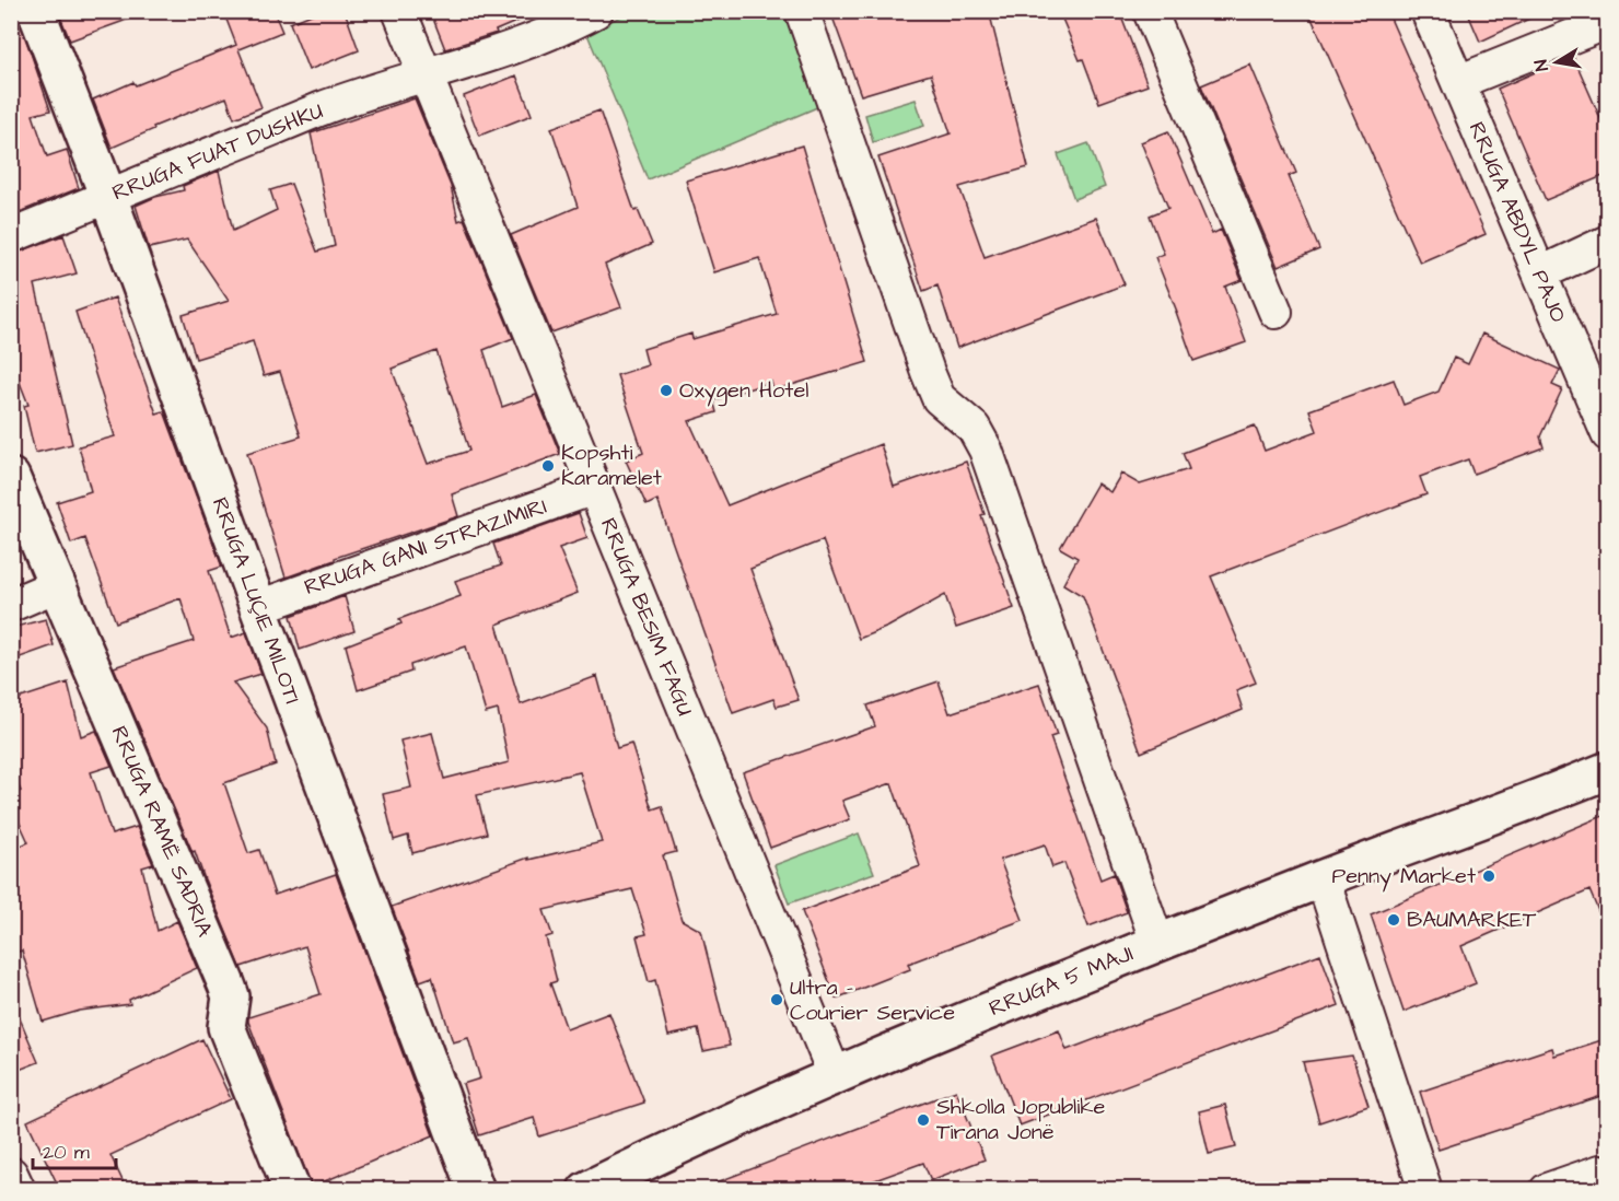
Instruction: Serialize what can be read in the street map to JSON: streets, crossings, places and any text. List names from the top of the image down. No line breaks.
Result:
{"streets":{"street":["RRUGA FUAT DUSHKU","RRUGA ABDYL PAJO","RRUGA GANI STRAZIMIRI","RRUGA LUÇIE MILOTI","RRUGA BESIM FAGU","RRUGA RAMË SADRIA","RRUGA 5 MAJI"]},"crossings":[["RRUGA FUAT DUSHKU","RRUGA LUÇIE MILOTI"],["RRUGA FUAT DUSHKU","RRUGA BESIM FAGU"],["RRUGA GANI STRAZIMIRI","RRUGA LUÇIE MILOTI"],["RRUGA GANI STRAZIMIRI","RRUGA BESIM FAGU"],["RRUGA BESIM FAGU","RRUGA 5 MAJI"]],"places":["Oxygen Hotel","Kopshti Karamelet","Penny Market","BAUMARKET","Ultra - Courier Service","Shkolla Jopublike Tirana Jonë"],"scale_bar":"20 m","north":"left"}
